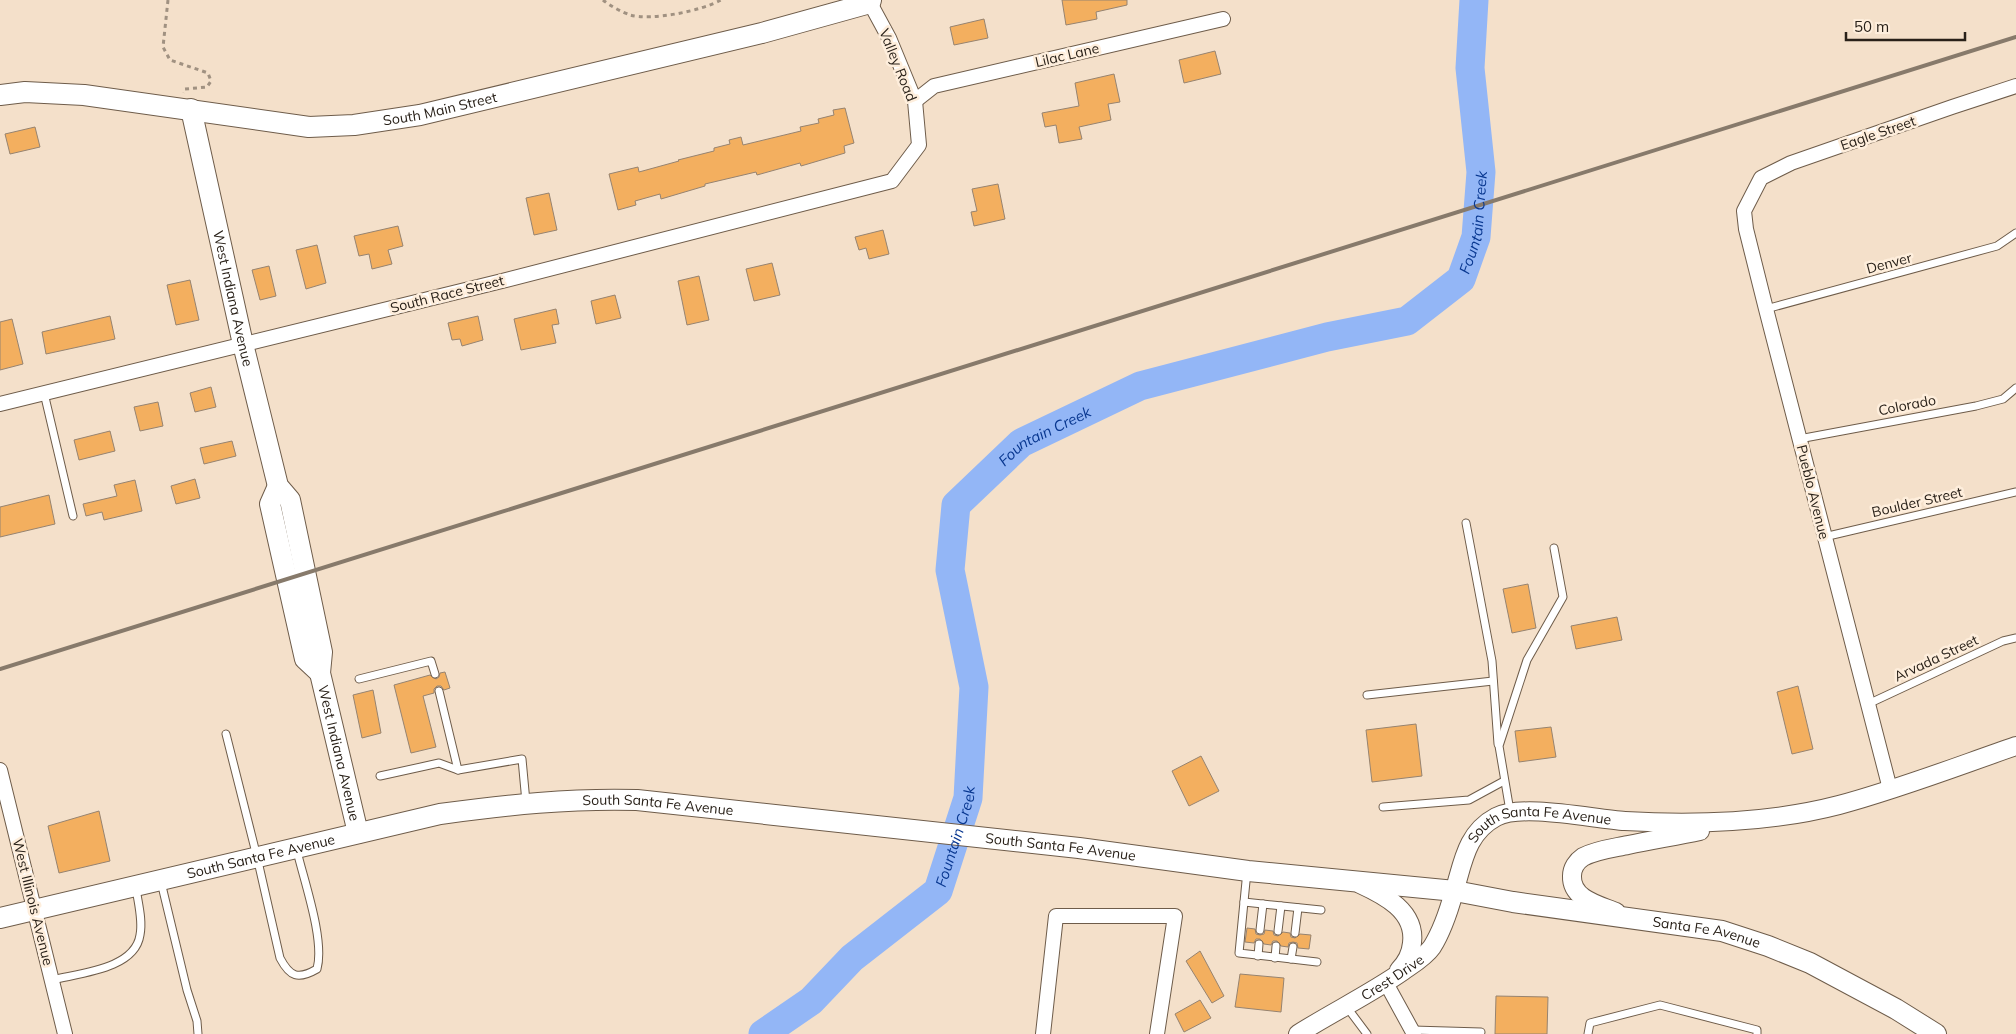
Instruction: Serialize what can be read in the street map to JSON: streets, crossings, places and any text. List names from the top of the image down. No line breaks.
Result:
{"streets":{"main road":["South Main Street","West Indiana Avenue","South Santa Fe Avenue","Santa Fe Avenue"],"street":["Lilac Lane","Valley Road","Eagle Street","South Race Street","Pueblo Avenue","West Illinois Avenue","Crest Drive"],"lane":["Denver","Colorado","Boulder Street","Arvada Street"]},"crossings":[["Lilac Lane","Valley Road"],["Valley Road","South Main Street"],["Valley Road","South Race Street"],["South Main Street","West Indiana Avenue"],["Eagle Street","Pueblo Avenue"],["Denver","Pueblo Avenue"],["South Race Street","West Indiana Avenue"],["West Indiana Avenue","South Santa Fe Avenue"],["Colorado","Pueblo Avenue"],["Pueblo Avenue","Boulder Street"],["Pueblo Avenue","Arvada Street"],["Pueblo Avenue","South Santa Fe Avenue"],["South Santa Fe Avenue","West Illinois Avenue"],["South Santa Fe Avenue","Santa Fe Avenue"],["South Santa Fe Avenue","Crest Drive"],["Santa Fe Avenue","Crest Drive"]],"water":["Fountain Creek"],"scale_bar":"50 m"}
